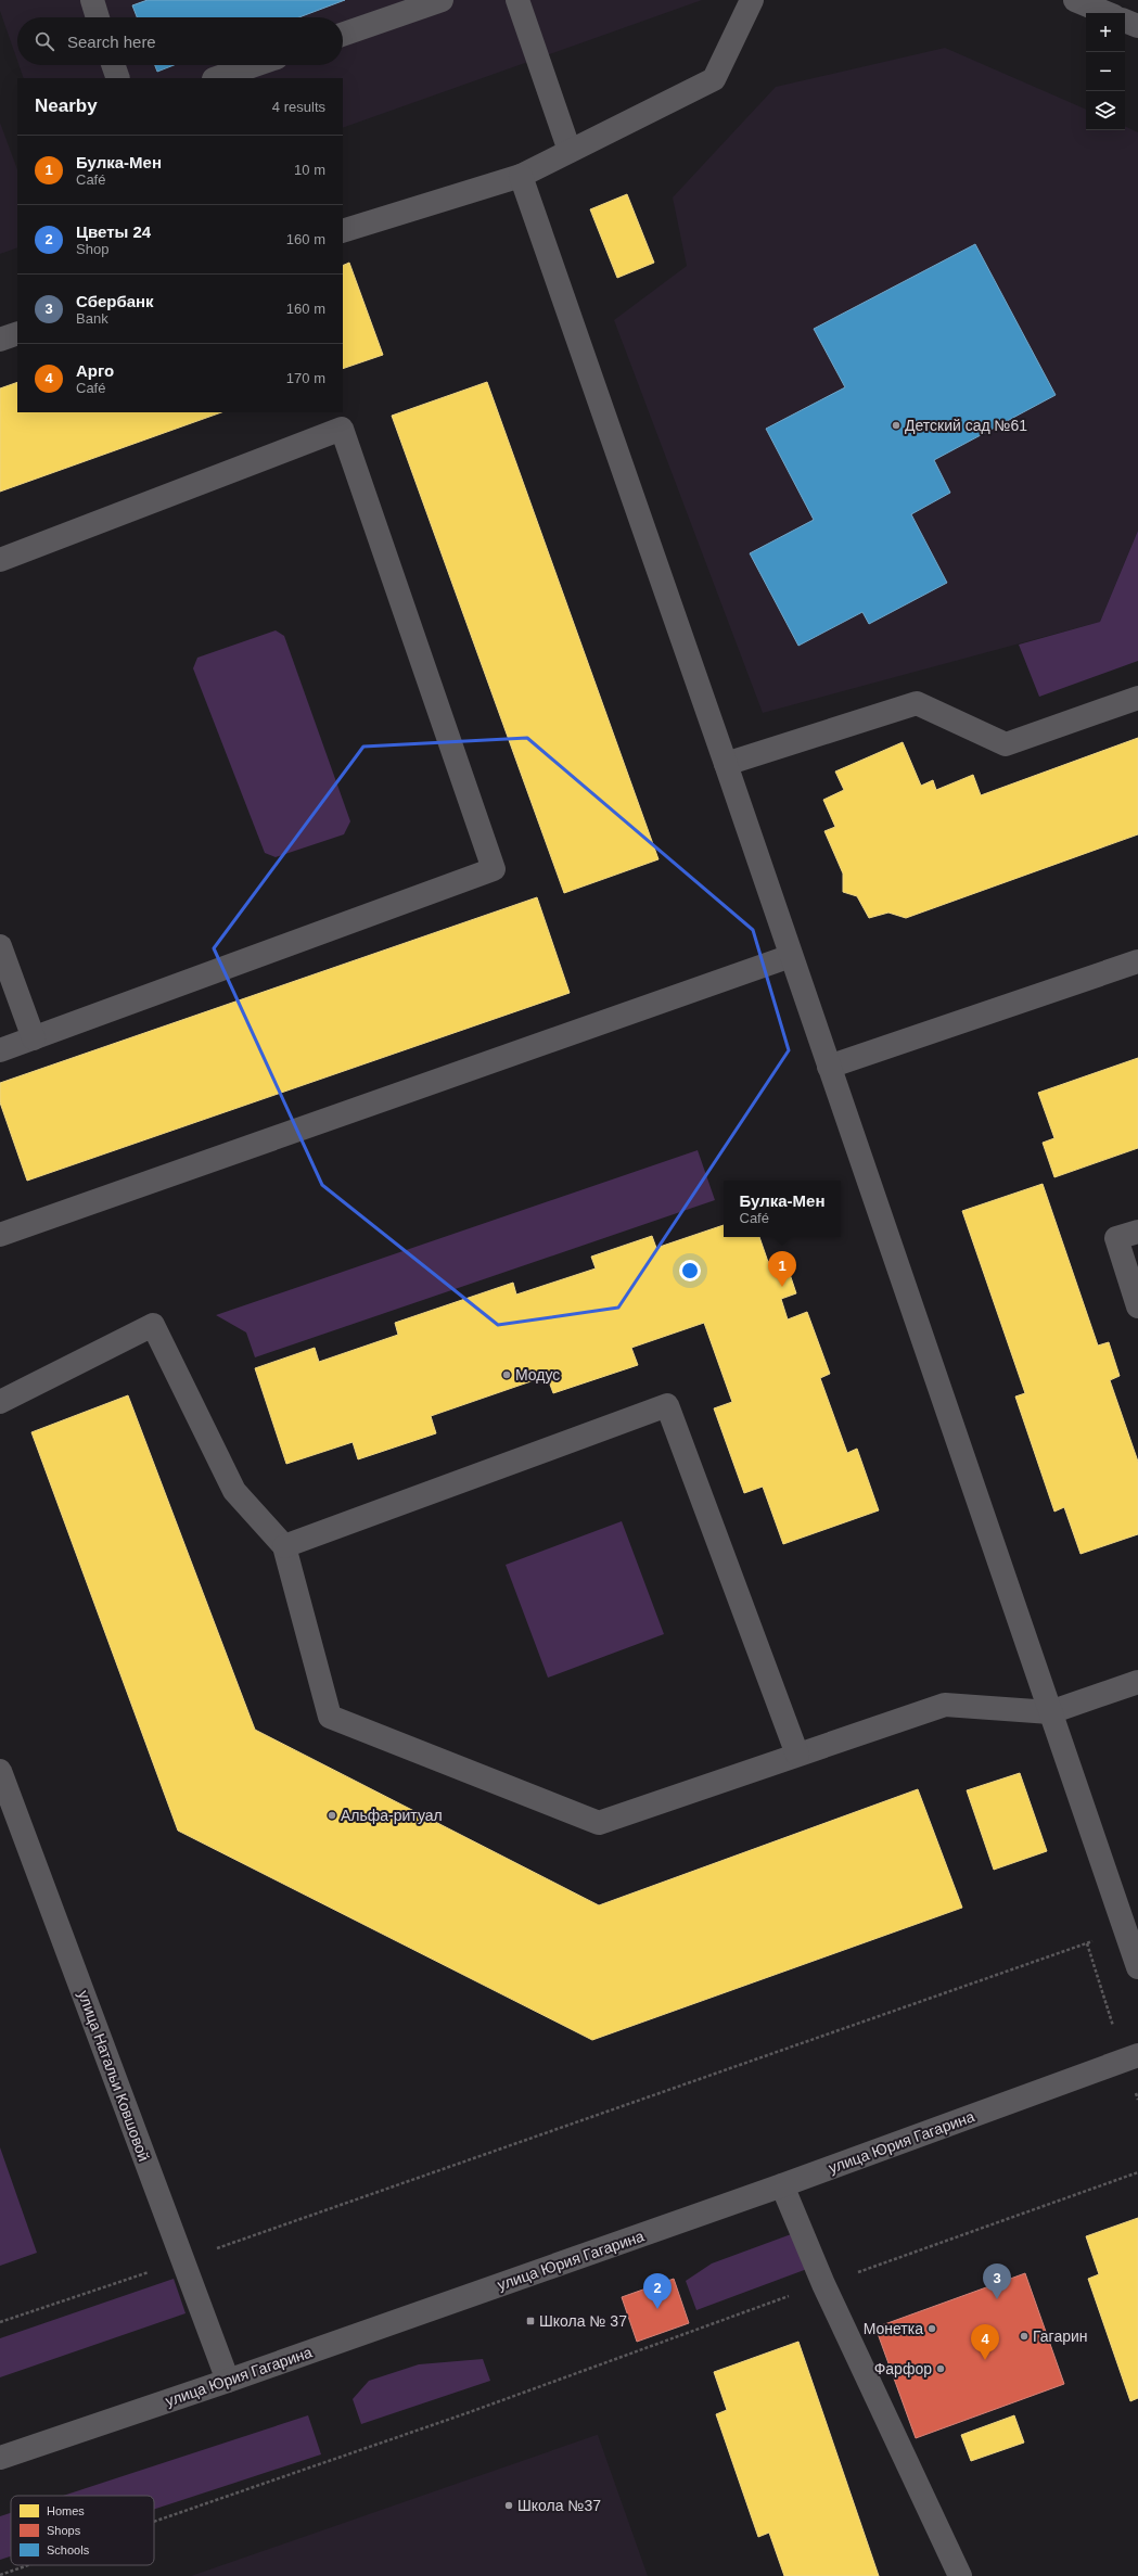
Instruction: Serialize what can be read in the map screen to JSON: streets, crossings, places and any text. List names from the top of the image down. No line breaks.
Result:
{"streets":{"street":["улица Натальи Ковшовой","улица Юрия Гагарина"]},"crossings":[["улица Натальи Ковшовой","улица Юрия Гагарина"]],"places":{"other":["Детский сад №61","Модус","Альфа-ритуал","Монетка","Гагарин","Фарфор","Школа №37"],"transit":["Школа № 37"]},"legend":["Homes","Shops","Schools"],"page":{"map_buttons":["+","−"],"search":"Search here","heading":["Nearby","4 results"],"list":[{"mark":"1","name":"Булка-Мен","note":"Café","value":"10 m"},{"mark":"2","name":"Цветы 24","note":"Shop","value":"160 m"},{"mark":"3","name":"Сбербанк","note":"Bank","value":"160 m"},{"mark":"4","name":"Арго","note":"Café","value":"170 m"}],"popup":["Булка-Мен","Café"],"pins":["1","3","2","4"]}}
